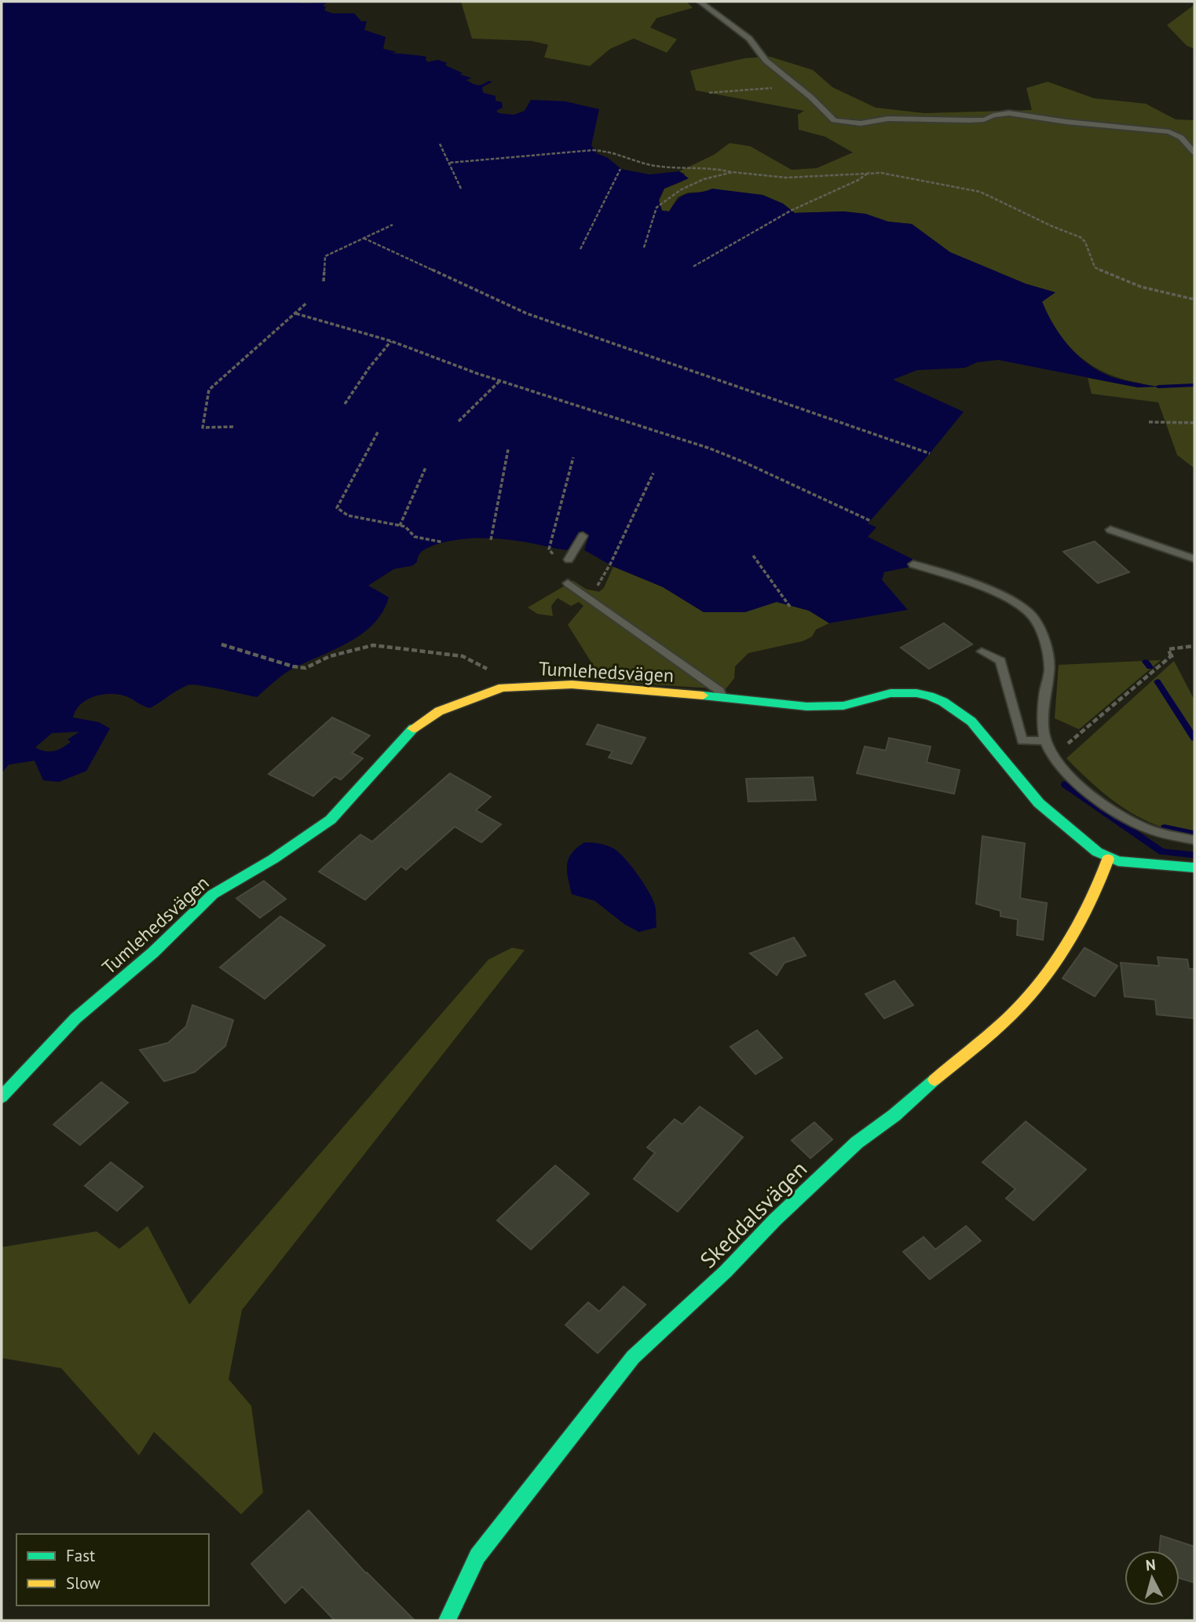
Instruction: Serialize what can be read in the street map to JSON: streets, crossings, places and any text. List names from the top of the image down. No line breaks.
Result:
{"streets":{"street":["Tumlehedsvägen","Skeddalsvägen"]},"crossings":[["Tumlehedsvägen","Skeddalsvägen"]],"legend":["Fast","Slow"],"north":"top"}
